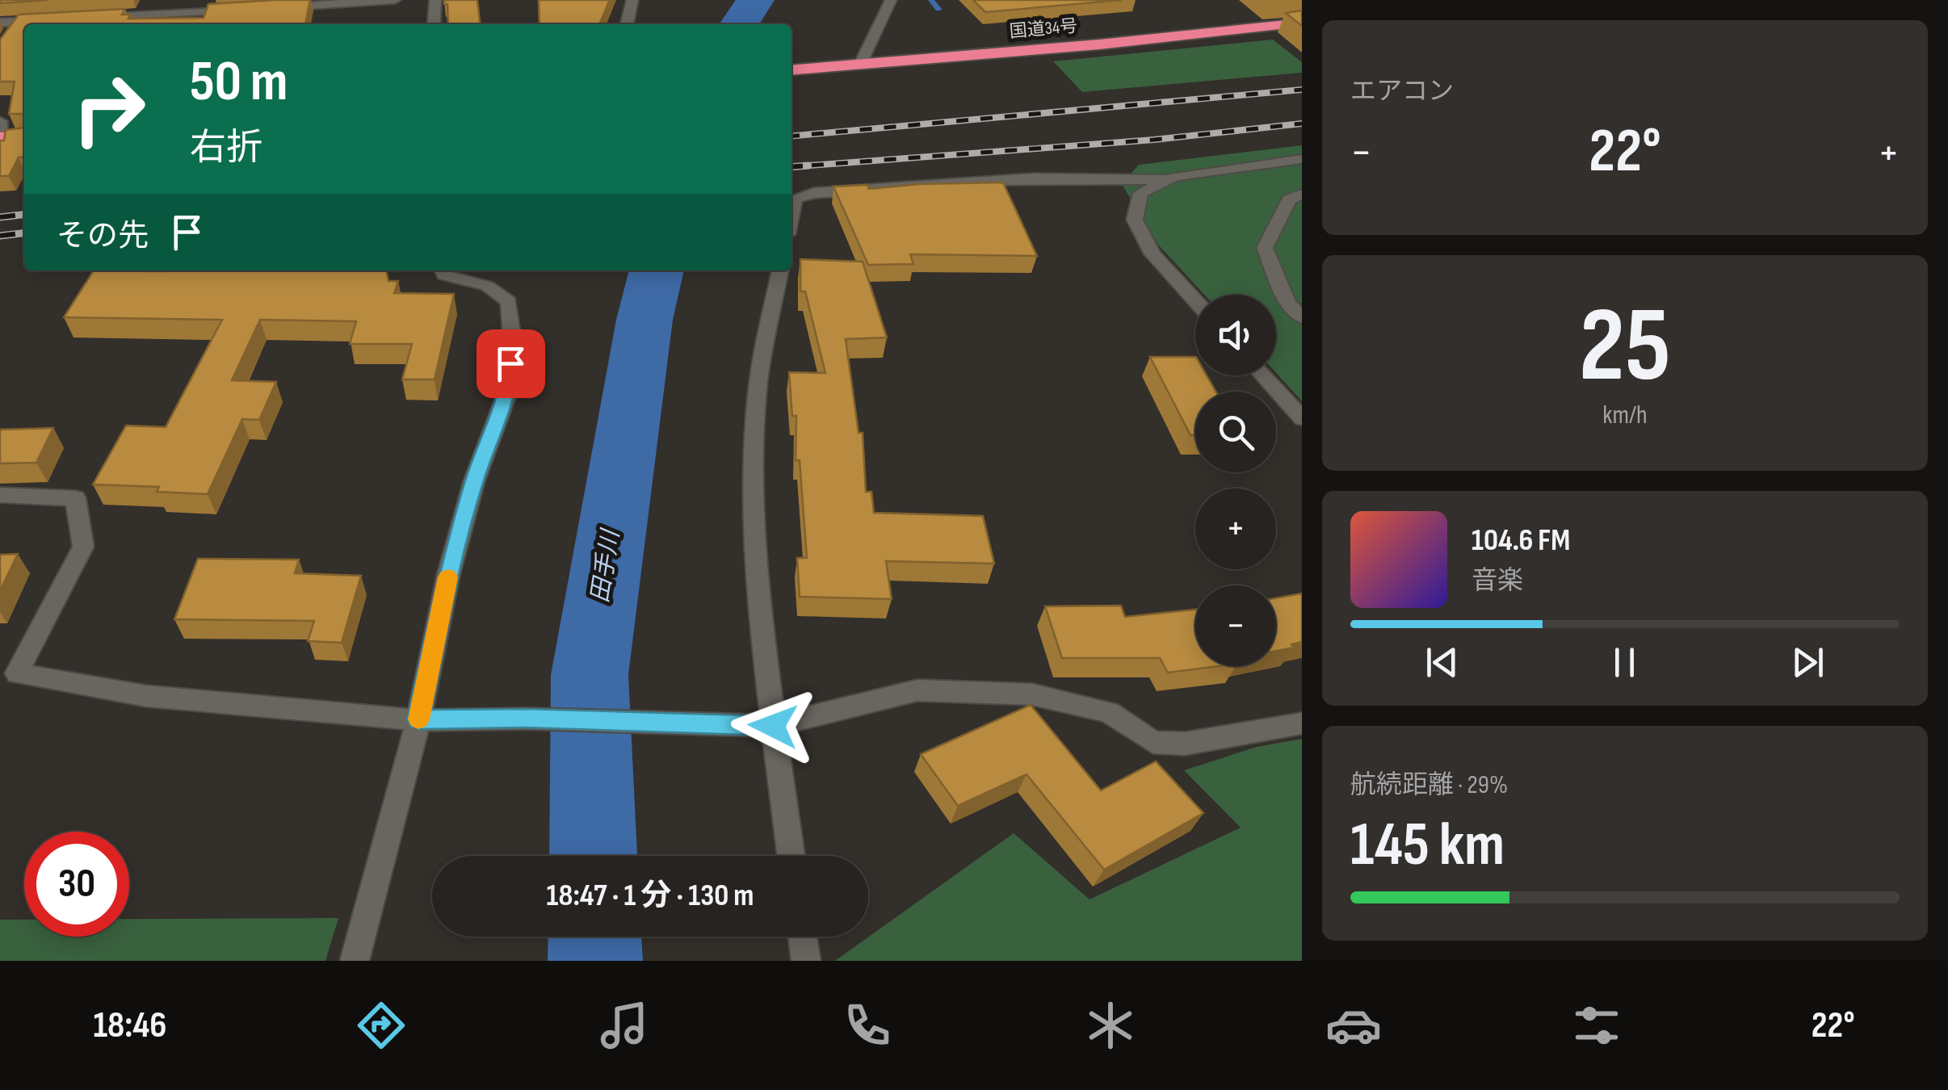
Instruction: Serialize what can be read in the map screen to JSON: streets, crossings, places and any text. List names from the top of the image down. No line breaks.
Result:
{"streets":{"highway":["国道34号"]},"water":["田手川"],"page":{"tile":["エアコン",["25","km/h"],["航続距離 · 29%","145 km"]],"turn":["50 m","右折"],"heat":["−","22°","+"],"then":"その先","map_buttons":["+","−"],"song":["104.6 FM","音楽"],"limit":"30","trip":"18:47 · 1 分 · 130 m","tabs":["18:46","22°"]}}
